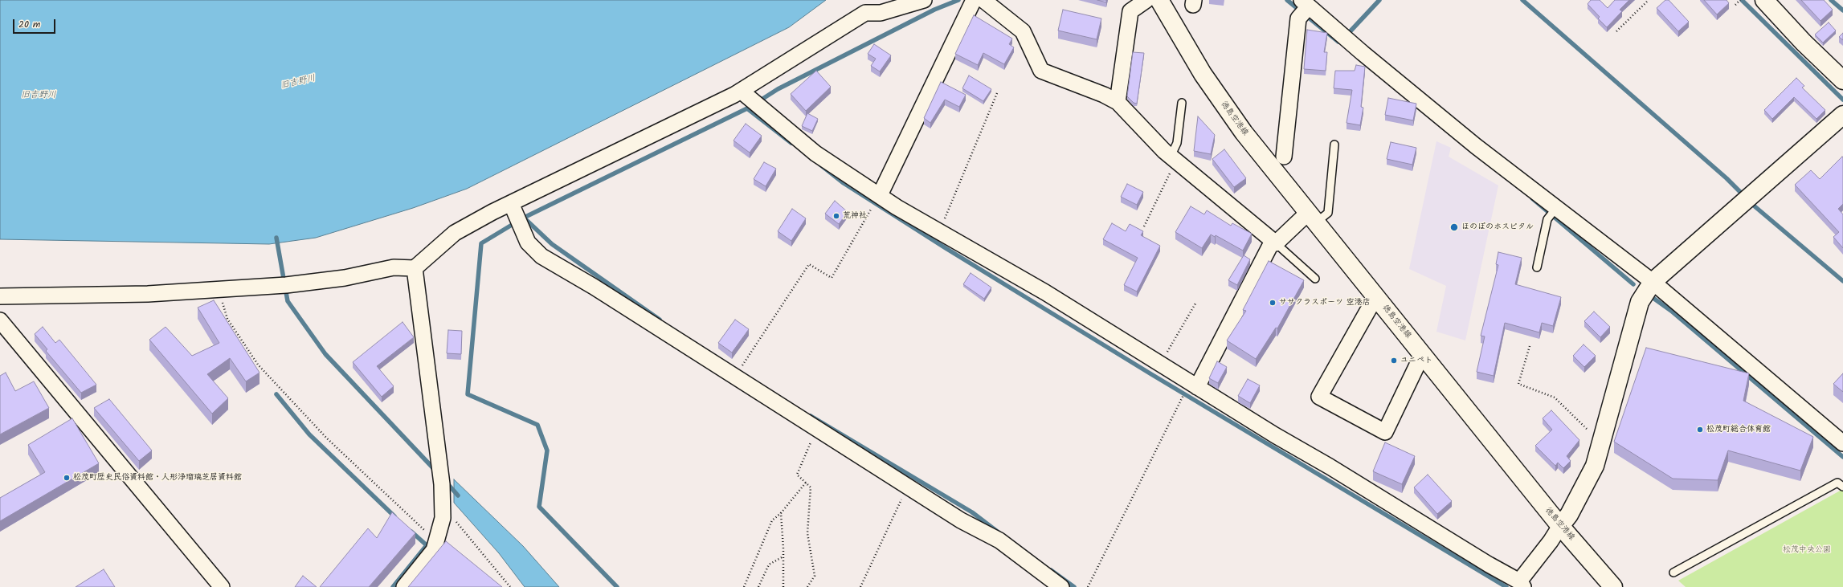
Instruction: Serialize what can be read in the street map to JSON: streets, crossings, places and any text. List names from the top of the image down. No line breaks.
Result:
{"streets":{"main road":["徳島空港線"]},"water":["旧吉野川"],"parks":["松茂中央公園"],"places":["荒神社","ほのぼのホスピタル","ササクラスポーツ 空港店","ユニペト","松茂町総合体育館","松茂町歴史民俗資料館・人形浄瑠璃芝居資料館"],"scale_bar":"20 m"}
